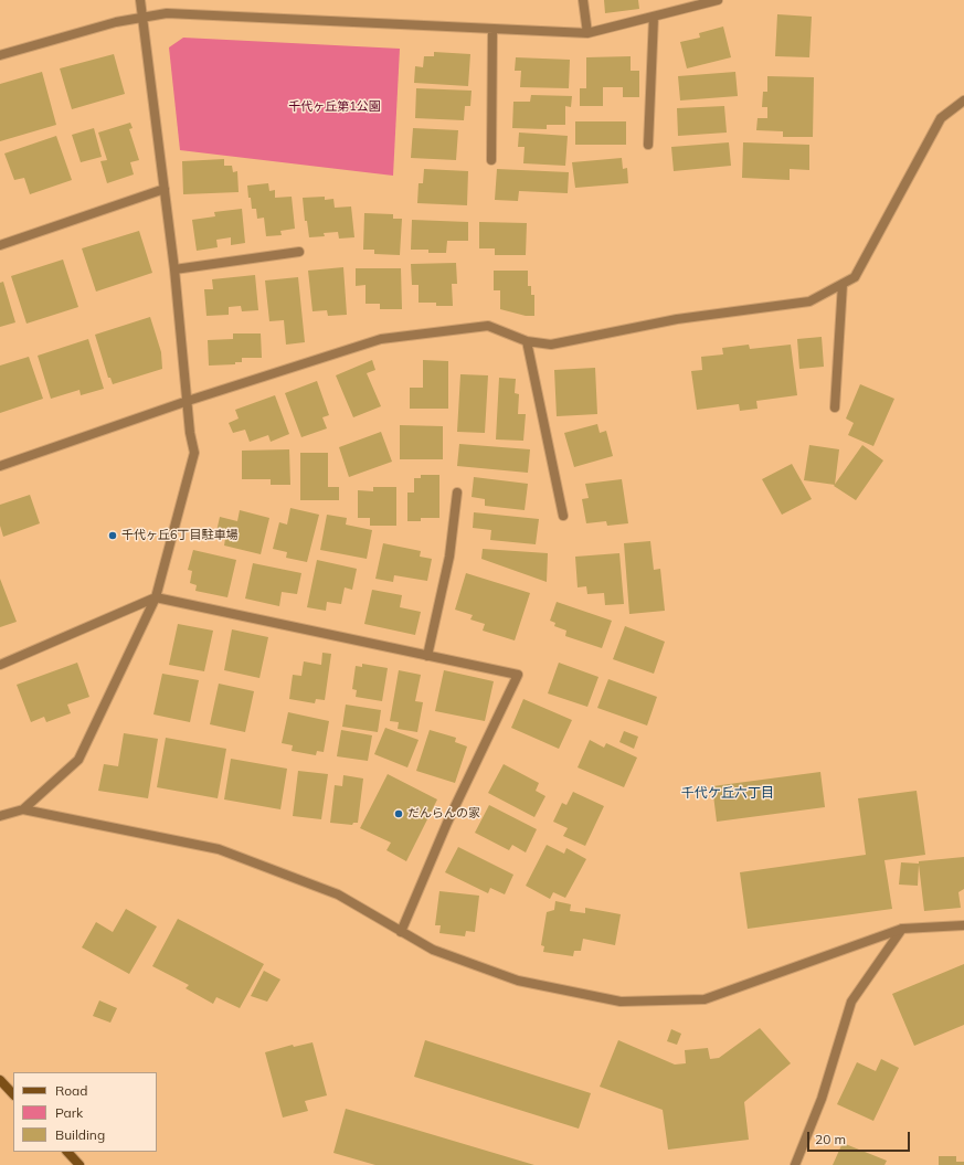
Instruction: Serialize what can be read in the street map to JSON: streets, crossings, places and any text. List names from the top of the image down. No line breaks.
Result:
{"districts":["千代ケ丘六丁目"],"parks":["千代ヶ丘第1公園"],"places":["千代ヶ丘6丁目駐車場","だんらんの家"],"legend":["Road","Park","Building"],"scale_bar":"20 m"}
